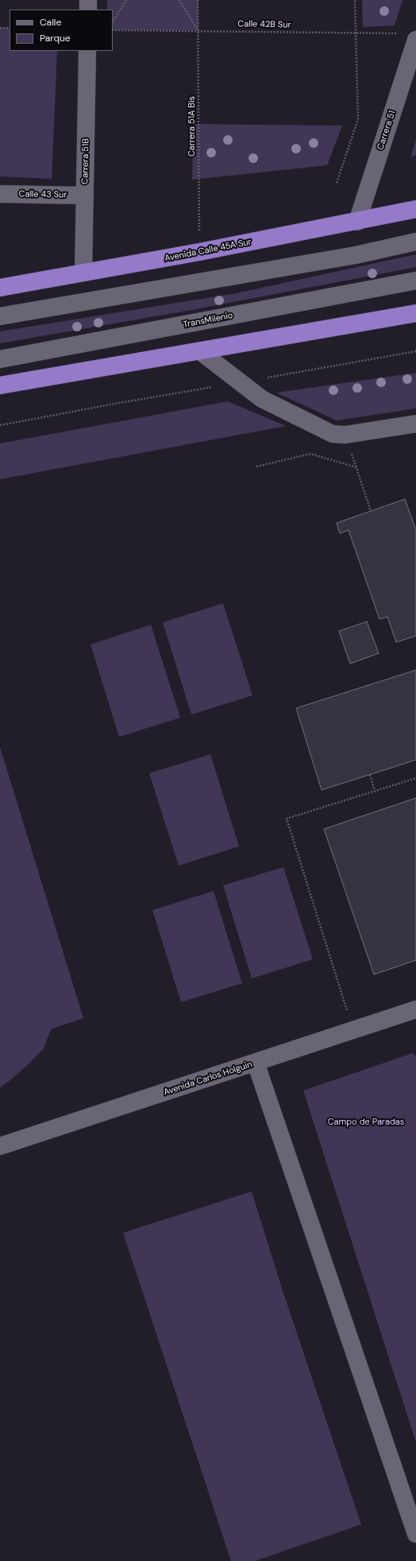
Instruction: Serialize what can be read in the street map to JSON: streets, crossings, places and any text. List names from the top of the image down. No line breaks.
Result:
{"streets":{"highway":["Avenida Calle 45A Sur"],"street":["Carrera 51","Carrera 51B","Calle 43 Sur","TransMilenio","Avenida Carlos Holguin"],"path":["Calle 42B Sur","Carrera 51A Bis"]},"crossings":[["Calle 42B Sur","Carrera 51A Bis"],["Carrera 51A Bis","Avenida Calle 45A Sur"],["Carrera 51","Avenida Calle 45A Sur"],["Carrera 51B","Calle 43 Sur"],["Carrera 51B","Avenida Calle 45A Sur"]],"parks":["Campo de Paradas"],"legend":["Calle","Parque"]}
